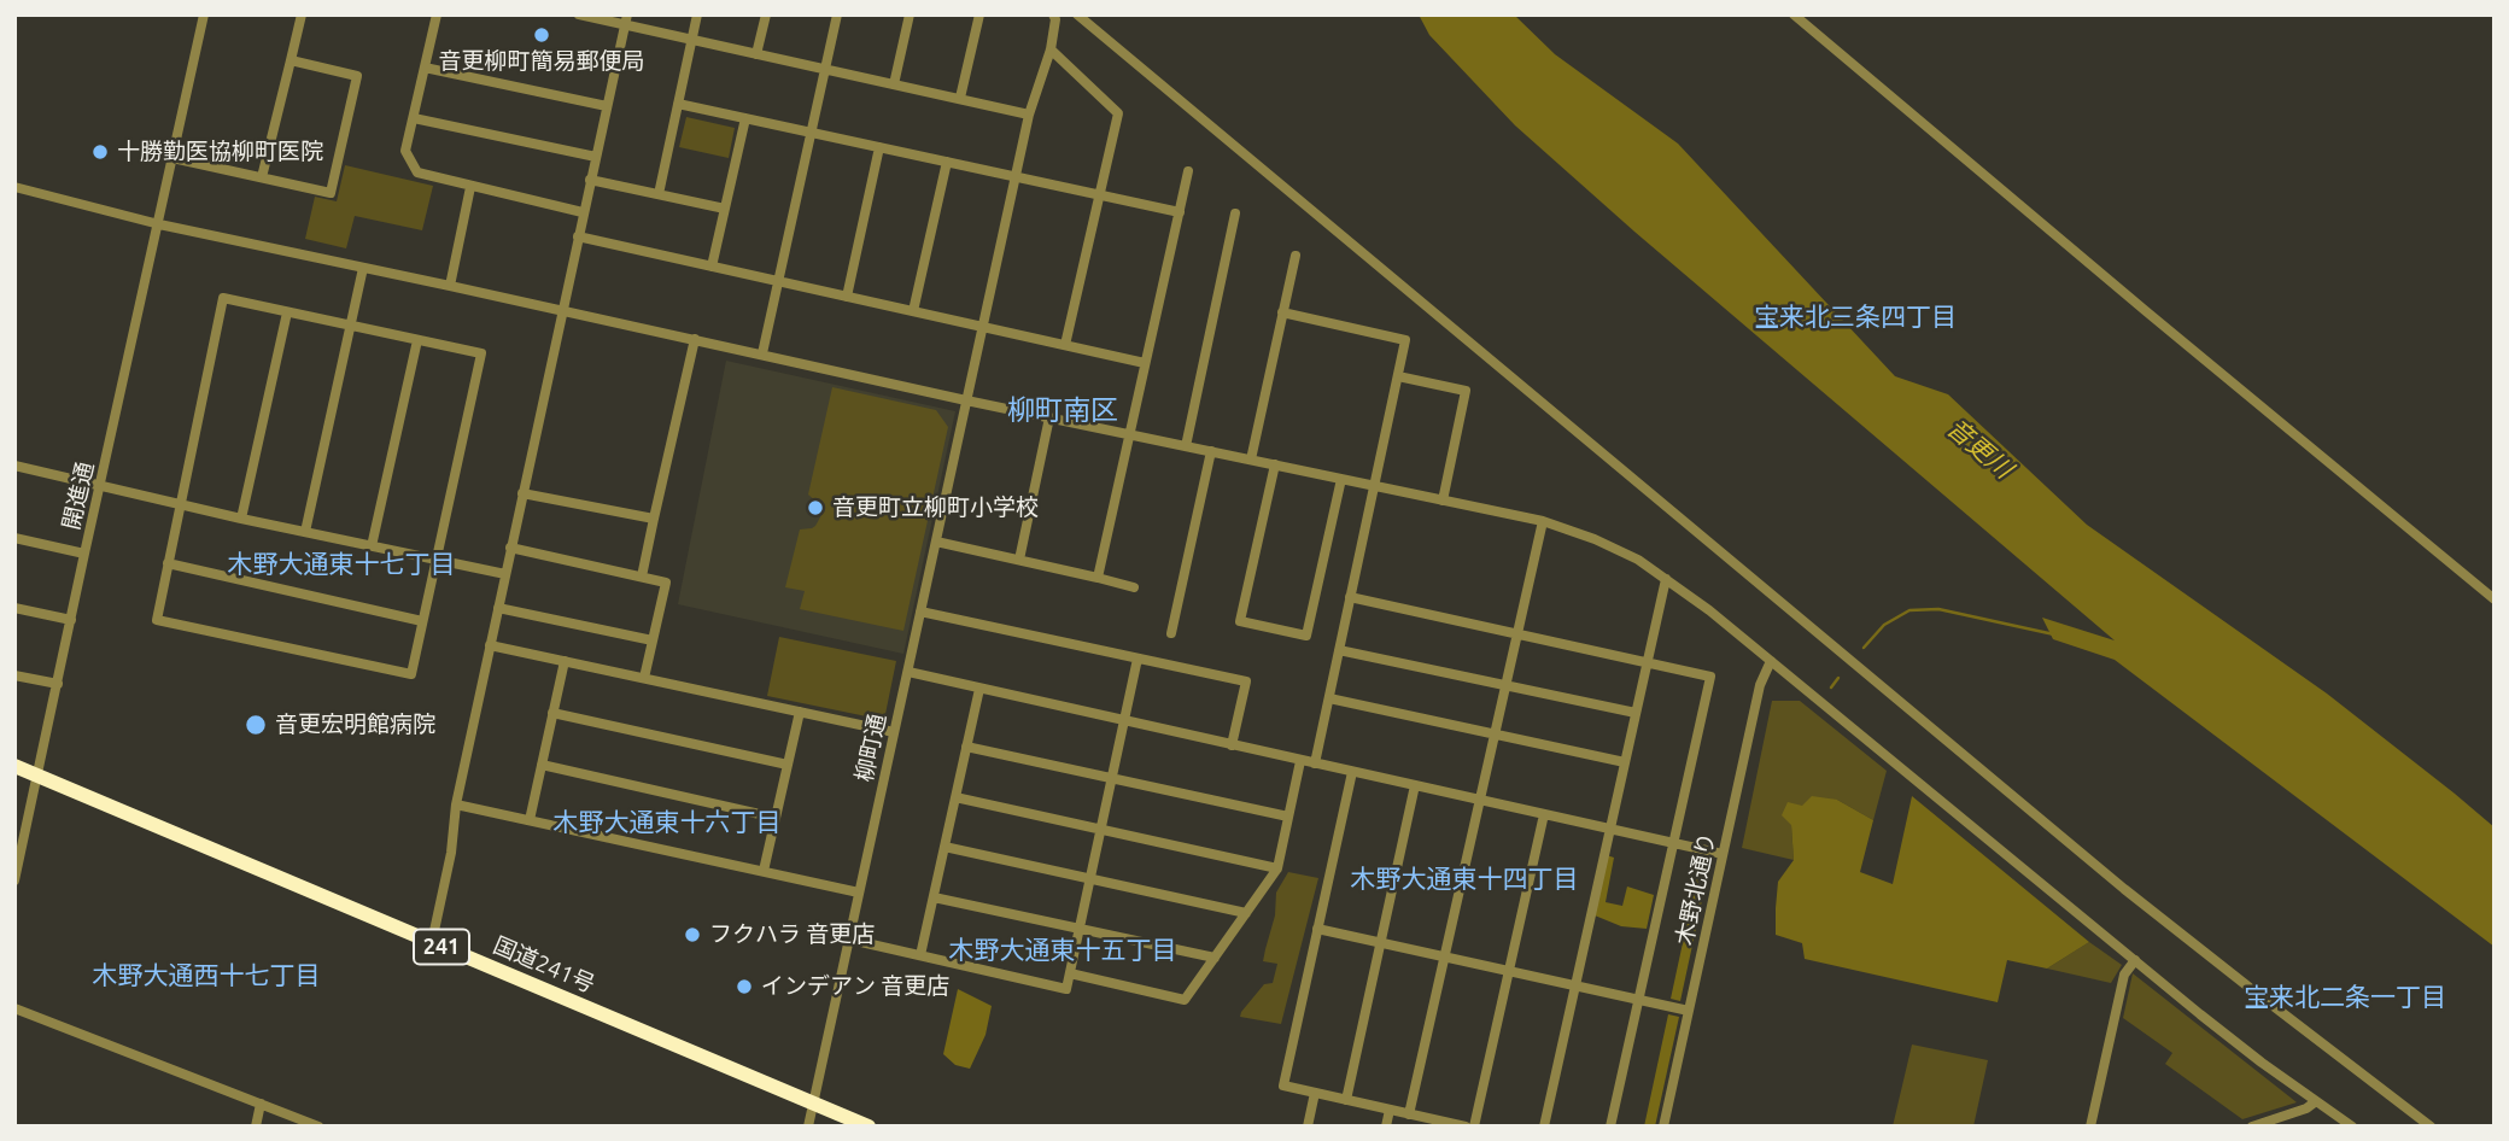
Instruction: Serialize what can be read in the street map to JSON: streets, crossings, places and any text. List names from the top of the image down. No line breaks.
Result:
{"streets":{"highway":["241","国道241号"],"street":["開進通","柳町通","木野北通り"]},"crossings":[["開進通","国道241号"],["柳町通","国道241号"]],"districts":["宝来北三条四丁目","柳町南区","木野大通東十七丁目","木野大通東十六丁目","木野大通東十四丁目","木野大通東十五丁目","木野大通西十七丁目","宝来北二条一丁目"],"water":["音更川"],"places":["音更柳町簡易郵便局","十勝勤医協柳町医院","音更町立柳町小学校","音更宏明館病院","フクハラ 音更店","インデアン 音更店"]}
